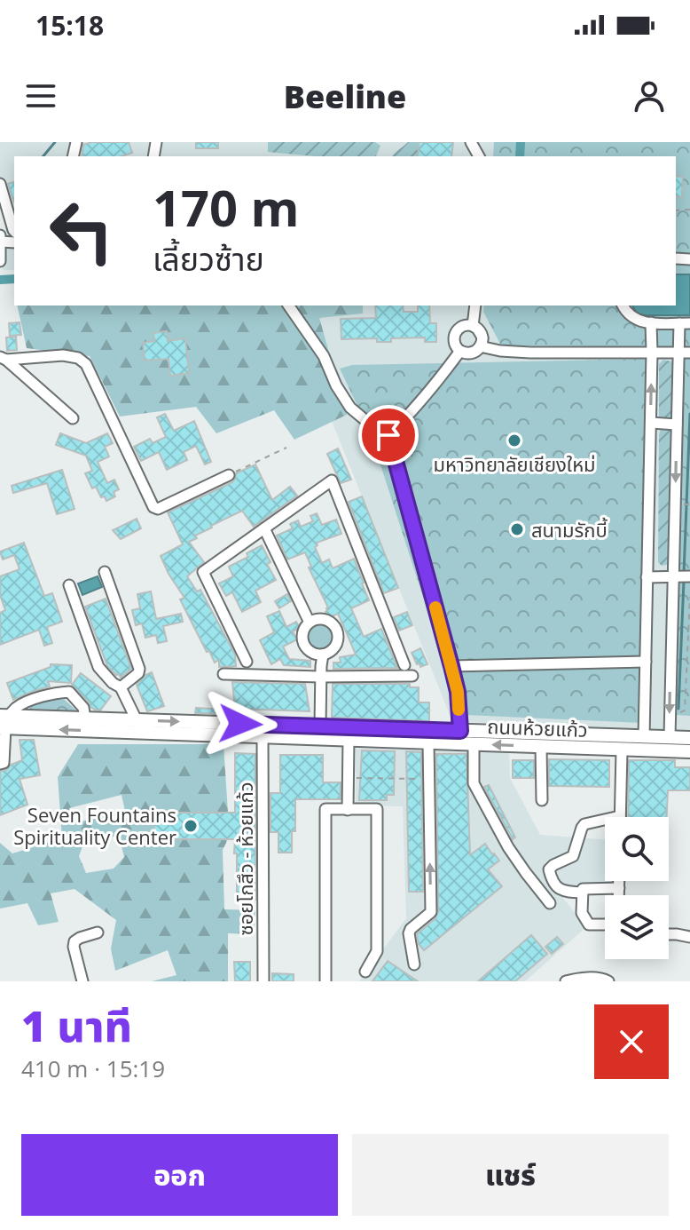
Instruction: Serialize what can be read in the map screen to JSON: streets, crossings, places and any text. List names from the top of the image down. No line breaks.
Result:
{"streets":{"main road":["ถนนห้วยแก้ว"],"street":["ซอยโกสึว - ห้วยแก้ว"]},"crossings":[["ถนนห้วยแก้ว","ซอยโกสึว - ห้วยแก้ว"]],"places":["มหาวิทยาลัยเชียงใหม่","สนามรักบี้","Seven Fountains Spirituality Center"],"page":{"status":"15:18","header":"Beeline","turn":["170 m","เลี้ยวซ้าย"],"heading":["1 นาที","410 m · 15:19"],"buttons":["ออก","แชร์"]}}
